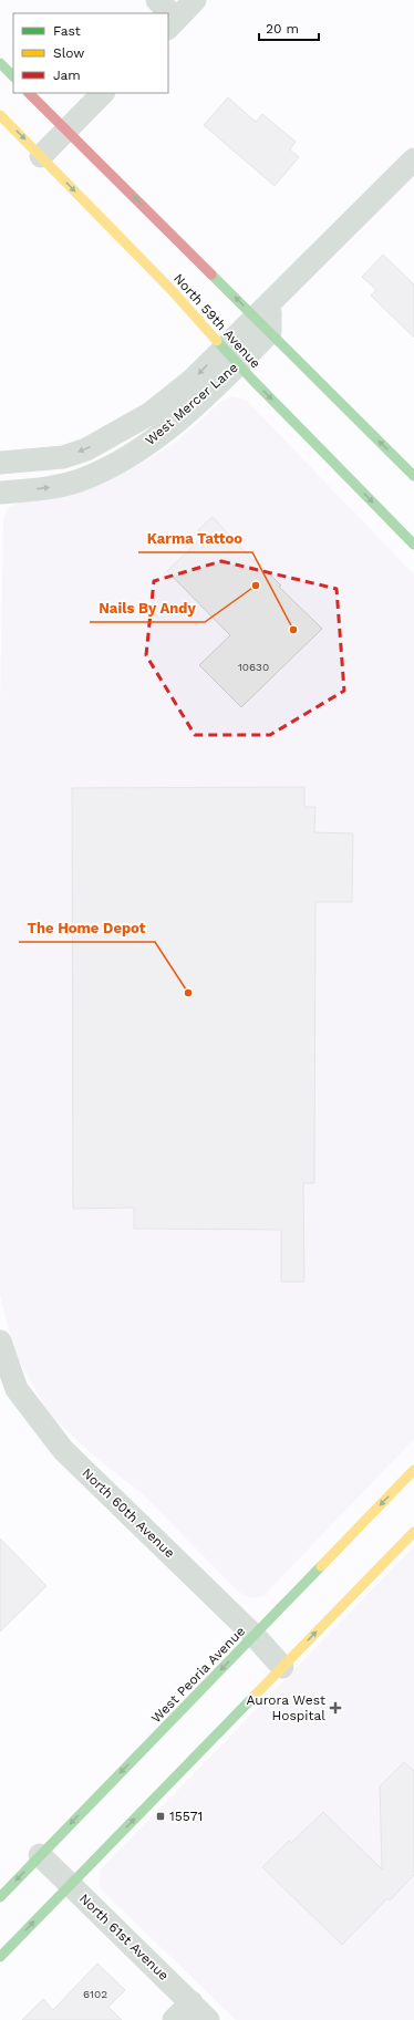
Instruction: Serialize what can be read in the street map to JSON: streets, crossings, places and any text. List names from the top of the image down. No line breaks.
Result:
{"streets":{"main road":["North 59th Avenue","West Peoria Avenue"],"street":["West Mercer Lane","North 60th Avenue","North 61st Avenue"]},"crossings":[["North 59th Avenue","West Mercer Lane"],["North 60th Avenue","West Peoria Avenue"],["West Peoria Avenue","North 61st Avenue"]],"places":{"other":["Nails By Andy","Karma Tattoo","The Home Depot"],"health":["Aurora West Hospital"],"transit":["15571"]},"house_numbers":["10630","6102"],"legend":["Fast","Slow","Jam"],"scale_bar":"20 m"}
